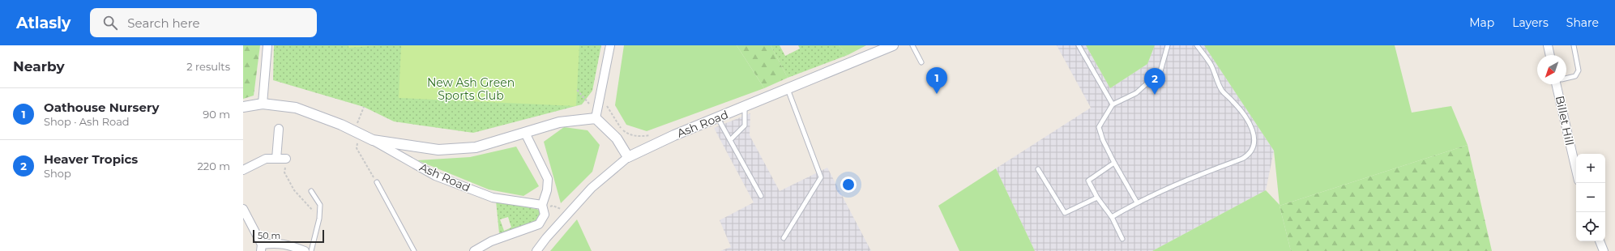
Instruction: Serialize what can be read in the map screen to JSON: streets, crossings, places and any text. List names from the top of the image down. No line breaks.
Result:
{"streets":{"street":["Billet Hill","Ash Road"]},"parks":["New Ash Green Sports Club"],"scale_bar":"50 m","north":"bottom left","page":{"header":"Atlasly","search":"Search here","nav":["Map","Layers","Share"],"heading":["Nearby","2 results"],"pins":["1","2"],"list":[{"mark":"1","name":"Oathouse Nursery","note":"Shop · Ash Road","value":"90 m"},{"mark":"2","name":"Heaver Tropics","note":"Shop","value":"220 m"}],"map_buttons":["+","−"],"scale":"50 m"}}
